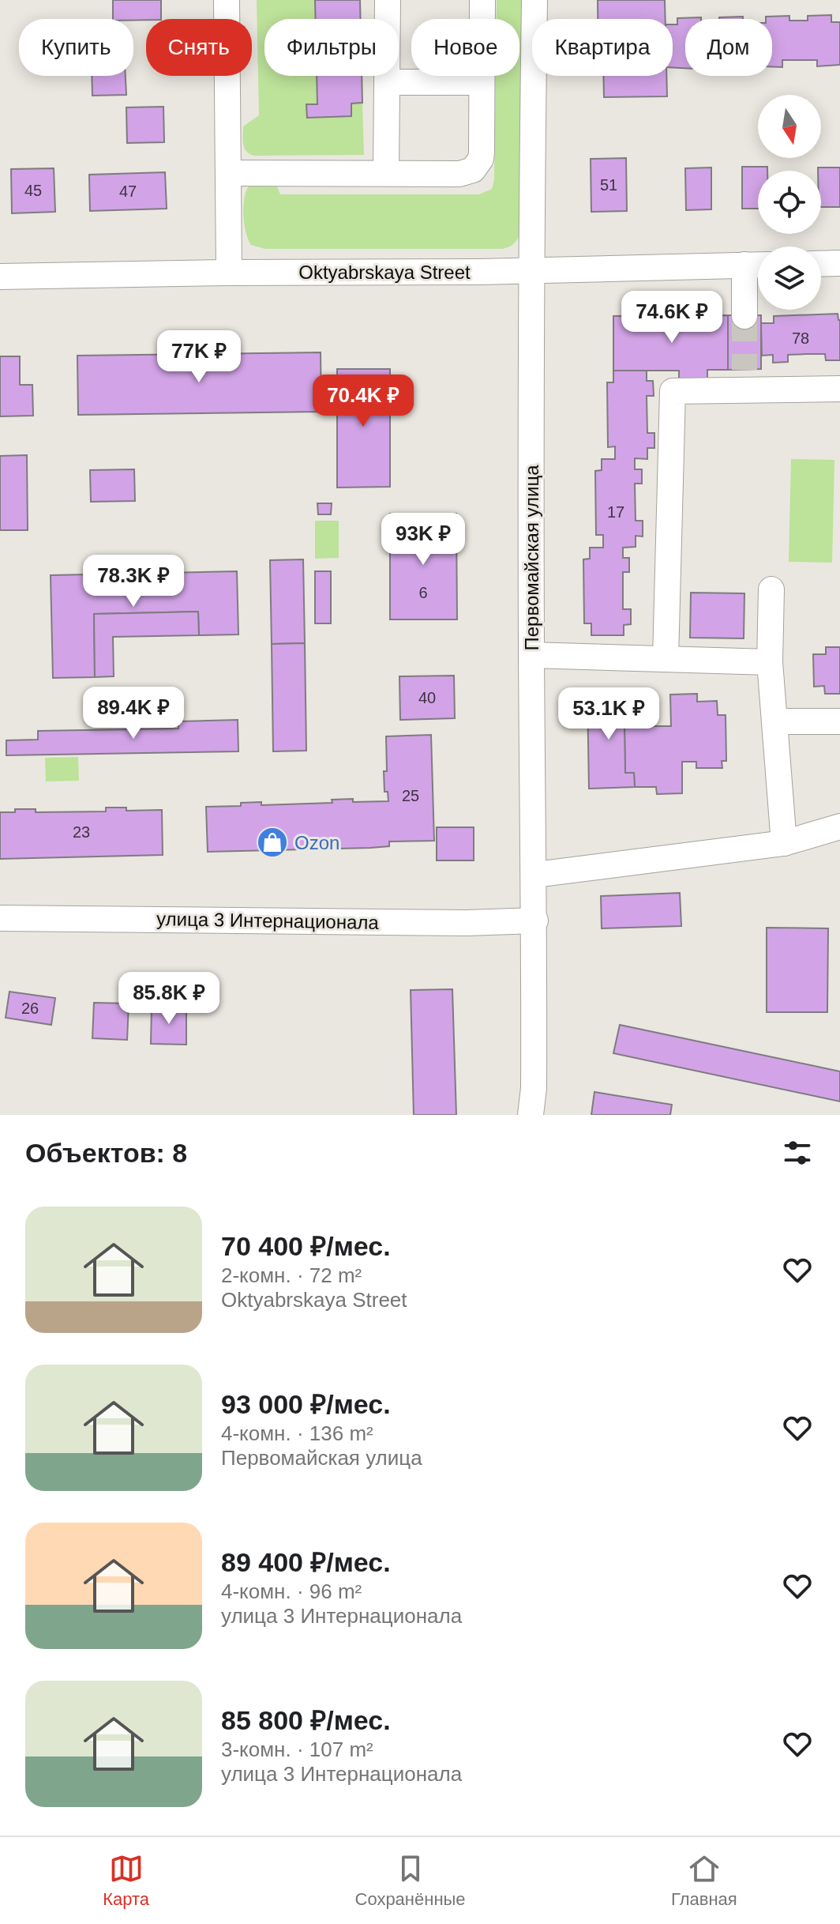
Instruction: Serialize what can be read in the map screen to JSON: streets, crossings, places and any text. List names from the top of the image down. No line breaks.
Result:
{"streets":{"street":["Oktyabrskaya Street","Первомайская улица","улица 3 Интернационала"]},"crossings":[["Oktyabrskaya Street","Первомайская улица"],["Первомайская улица","улица 3 Интернационала"]],"places":{"shop":["Ozon"]},"house_numbers":["51","45","47","78","17","6","40","25","23","26"],"north":"bottom","page":{"chip":["Купить","Снять","Фильтры","Новое","Квартира","Дом"],"price":["74.6K ₽","77K ₽","70.4K ₽","93K ₽","78.3K ₽","89.4K ₽","53.1K ₽","85.8K ₽"],"heading":"Объектов: 8","list":[{"name":"70 400 ₽/мес.","note":"2-комн. · 72 m² · Oktyabrskaya Street"},{"name":"93 000 ₽/мес.","note":"4-комн. · 136 m² · Первомайская улица"},{"name":"89 400 ₽/мес.","note":"4-комн. · 96 m² · улица 3 Интернационала"},{"name":"85 800 ₽/мес.","note":"3-комн. · 107 m² · улица 3 Интернационала"}],"tabs":["Карта","Сохранённые","Главная"]}}
